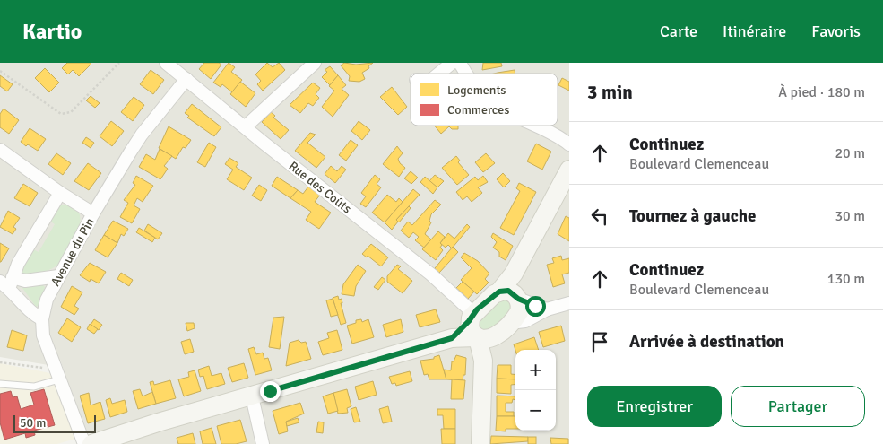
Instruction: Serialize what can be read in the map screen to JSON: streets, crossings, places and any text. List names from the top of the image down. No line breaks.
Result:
{"streets":{"street":["Rue des Coûts","Avenue du Pin"]},"crossings":[["Rue des Coûts","Avenue du Pin"]],"legend":["Logements","Commerces"],"scale_bar":"50 m","page":{"header":"Kartio","nav":["Carte","Itinéraire","Favoris"],"heading":["3 min","À pied · 180 m"],"list":[["Continuez","Boulevard Clemenceau","20 m"],["Tournez à gauche","30 m"],["Continuez","Boulevard Clemenceau","130 m"],"Arrivée à destination"],"map_buttons":["+","−"],"buttons":["Enregistrer","Partager"],"scale":"50 m"}}
